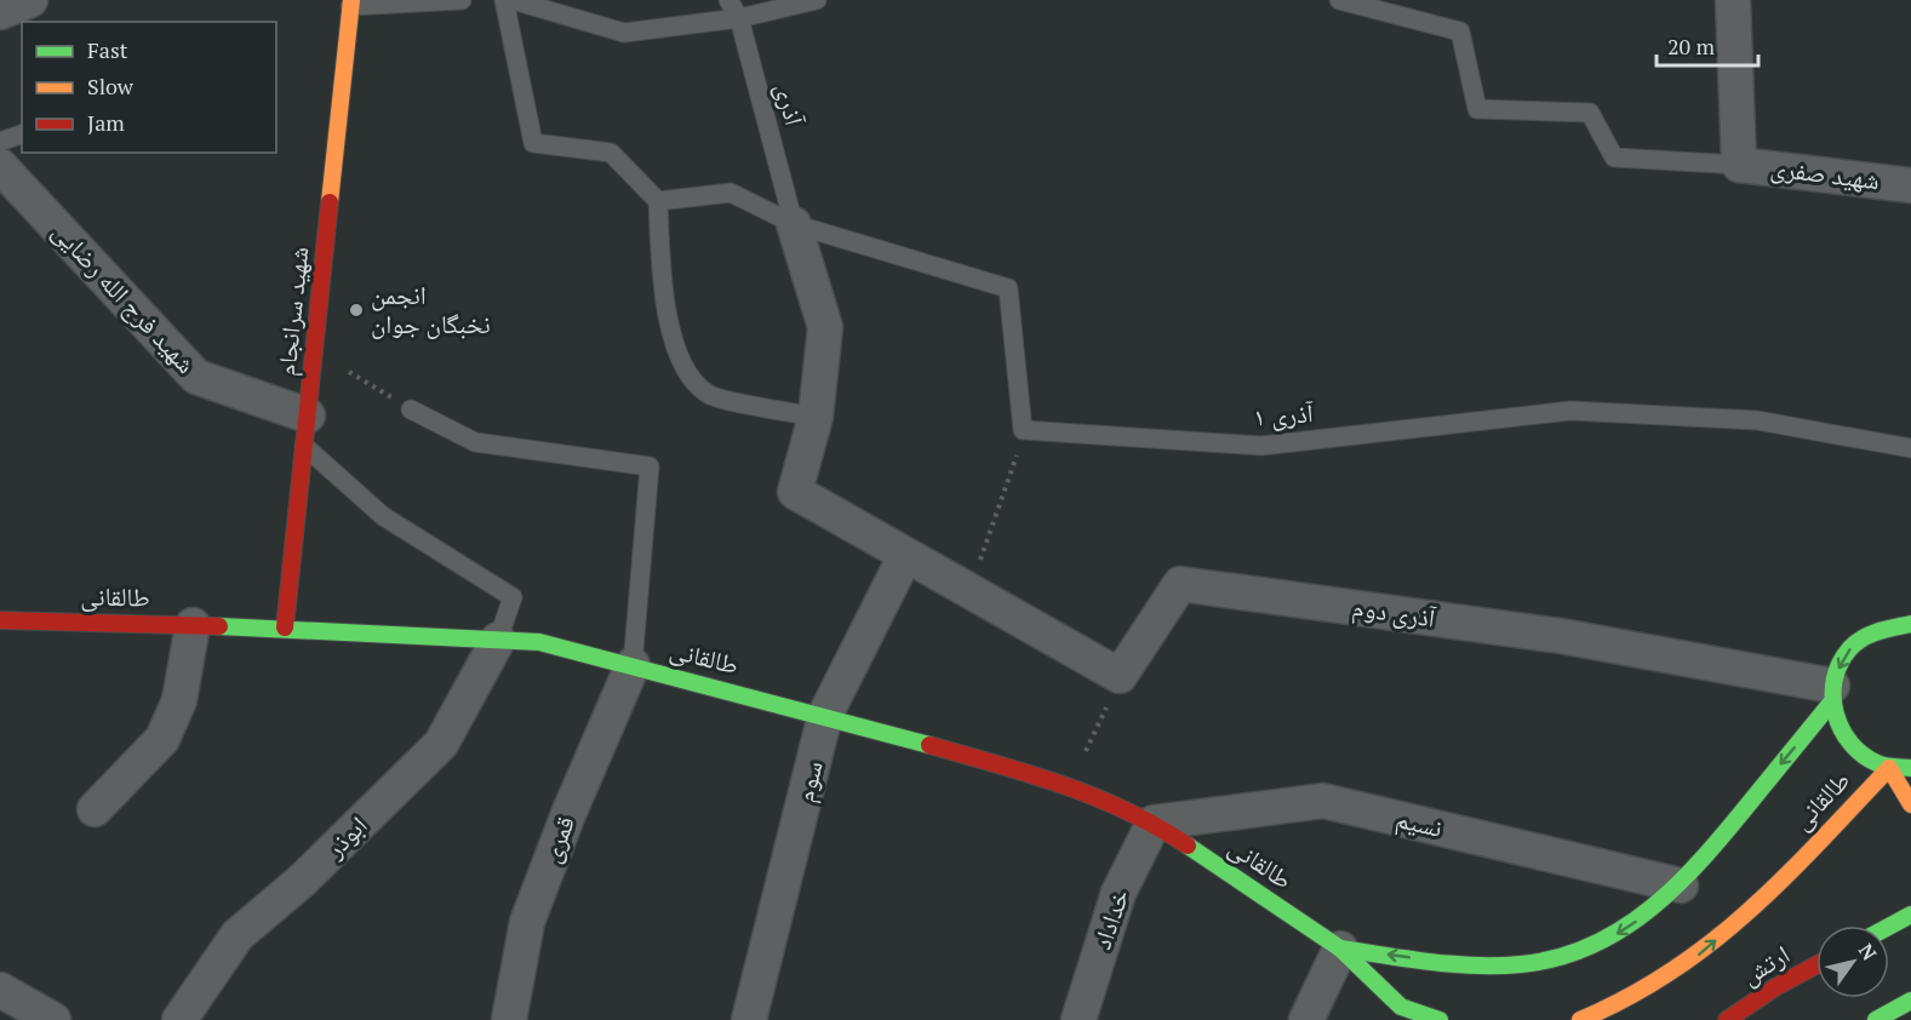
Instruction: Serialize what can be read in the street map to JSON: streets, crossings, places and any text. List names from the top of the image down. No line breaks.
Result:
{"streets":{"street":["شهید صفری","شهید فرج الله رضایی","شهید سرانجام","طالقانی","آذری دوم","سوم","نسیم","ابوذر","قمری","خداداد","ارتش"],"lane":["آذری","آذری ۱"]},"crossings":[["شهید فرج الله رضایی","شهید سرانجام"],["شهید سرانجام","طالقانی"],["طالقانی","آذری دوم"],["طالقانی","سوم"],["طالقانی","نسیم"],["طالقانی","ابوذر"],["طالقانی","قمری"],["طالقانی","خداداد"],["نسیم","خداداد"]],"places":["انجمن نخبگان جوان"],"legend":["Fast","Slow","Jam"],"scale_bar":"20 m","north":"top right"}
